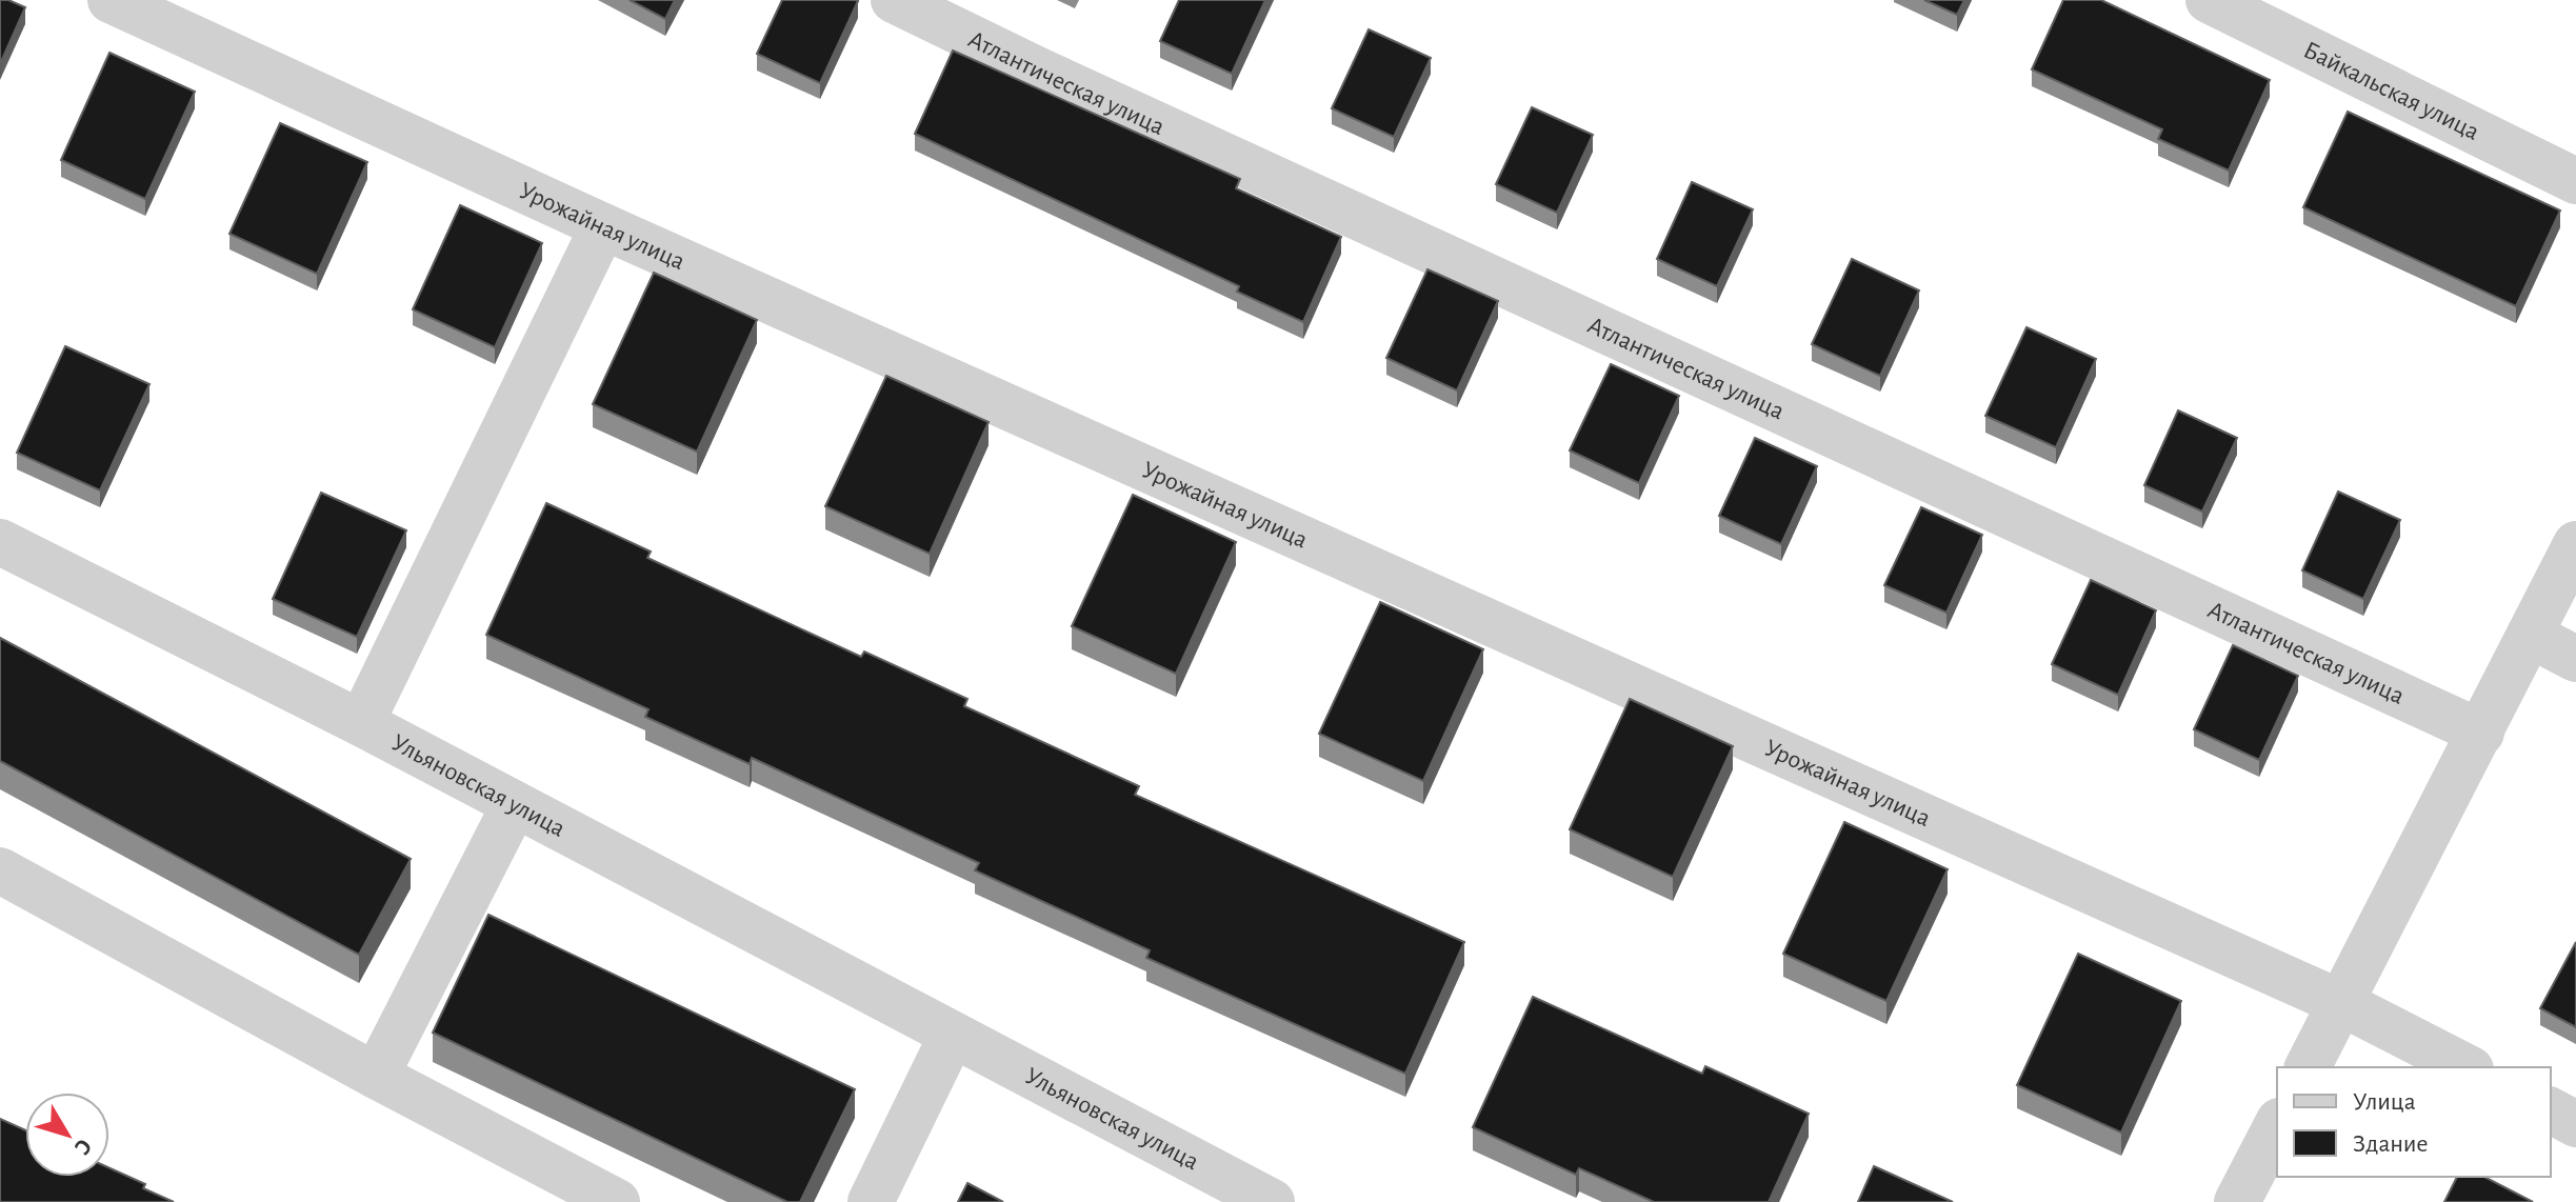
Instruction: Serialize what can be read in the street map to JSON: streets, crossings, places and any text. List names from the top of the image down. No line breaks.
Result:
{"streets":{"street":["Атлантическая улица","Байкальская улица","Урожайная улица","Ульяновская улица"]},"legend":["Улица","Здание"],"north":"bottom right"}
